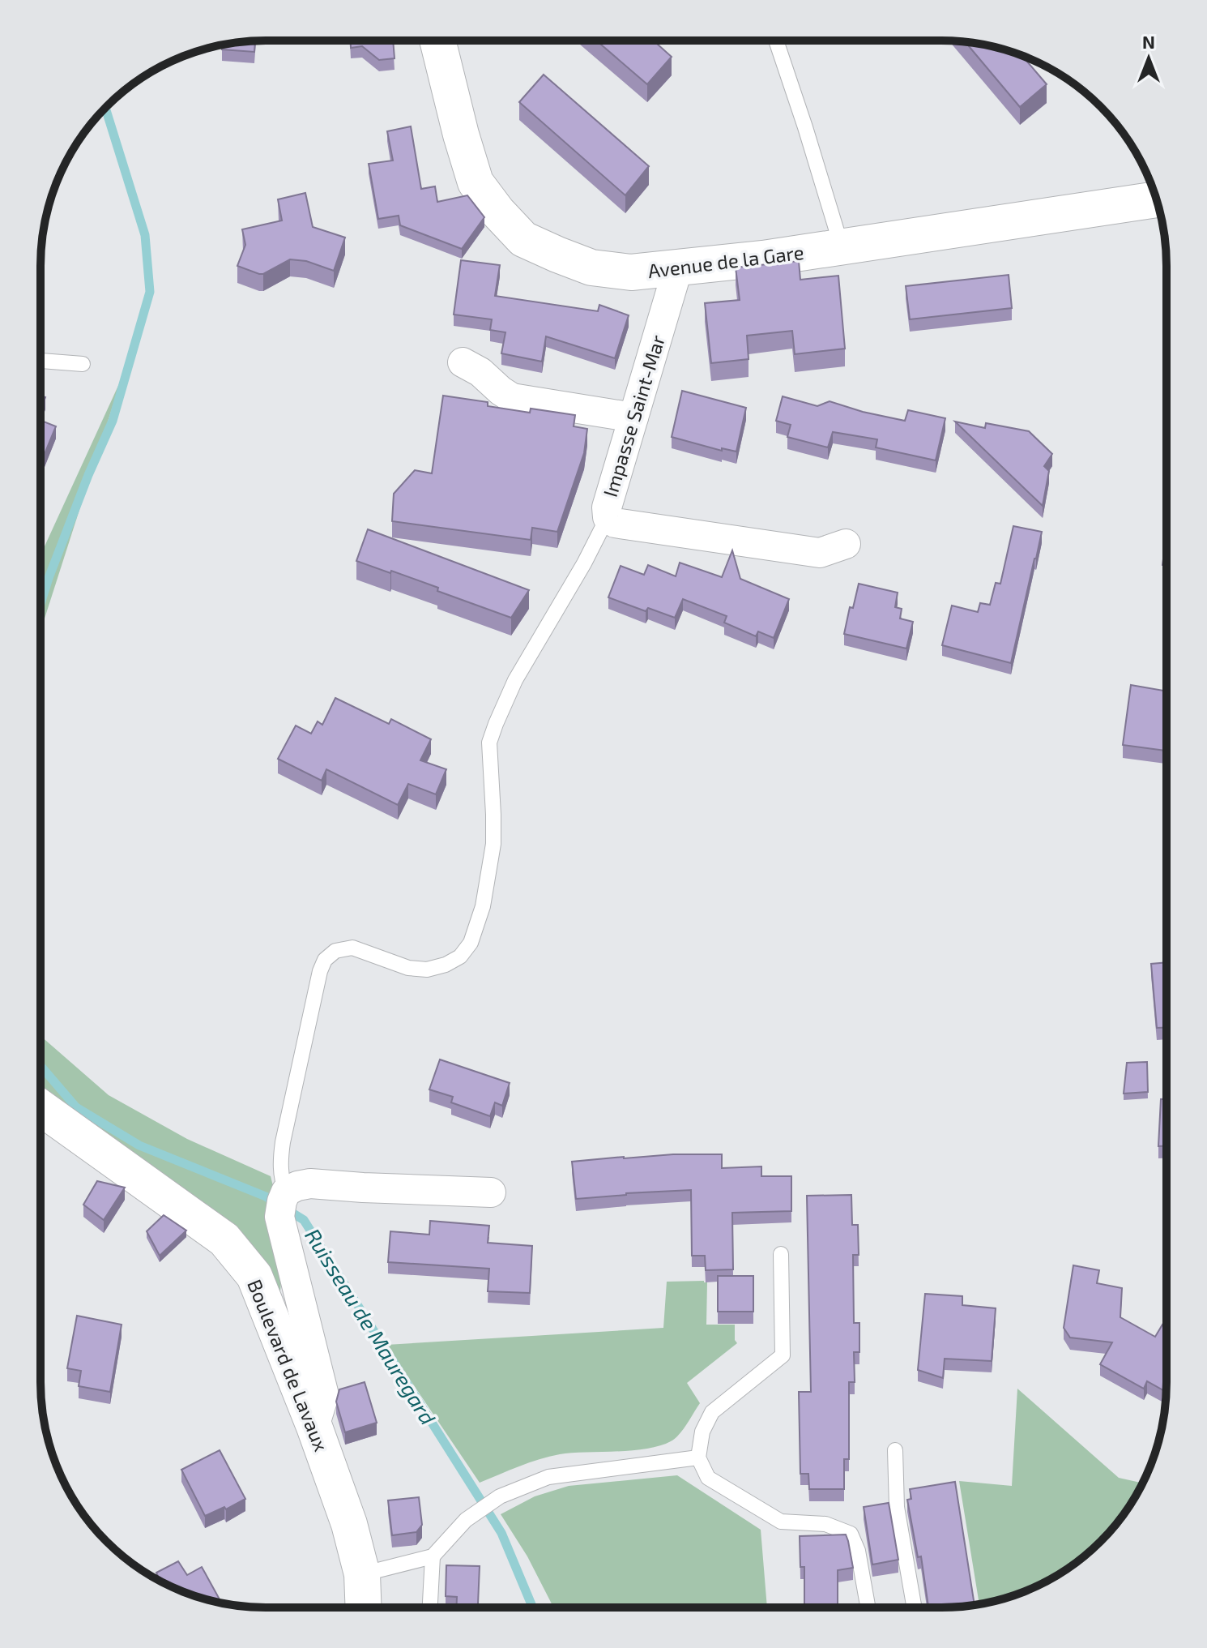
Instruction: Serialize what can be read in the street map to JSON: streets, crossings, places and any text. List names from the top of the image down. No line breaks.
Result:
{"streets":{"street":["Avenue de la Gare","Impasse Saint-Mar","Boulevard de Lavaux"]},"crossings":[["Avenue de la Gare","Impasse Saint-Mar"]],"water":["Ruisseau de Mauregard"],"north":"top"}
